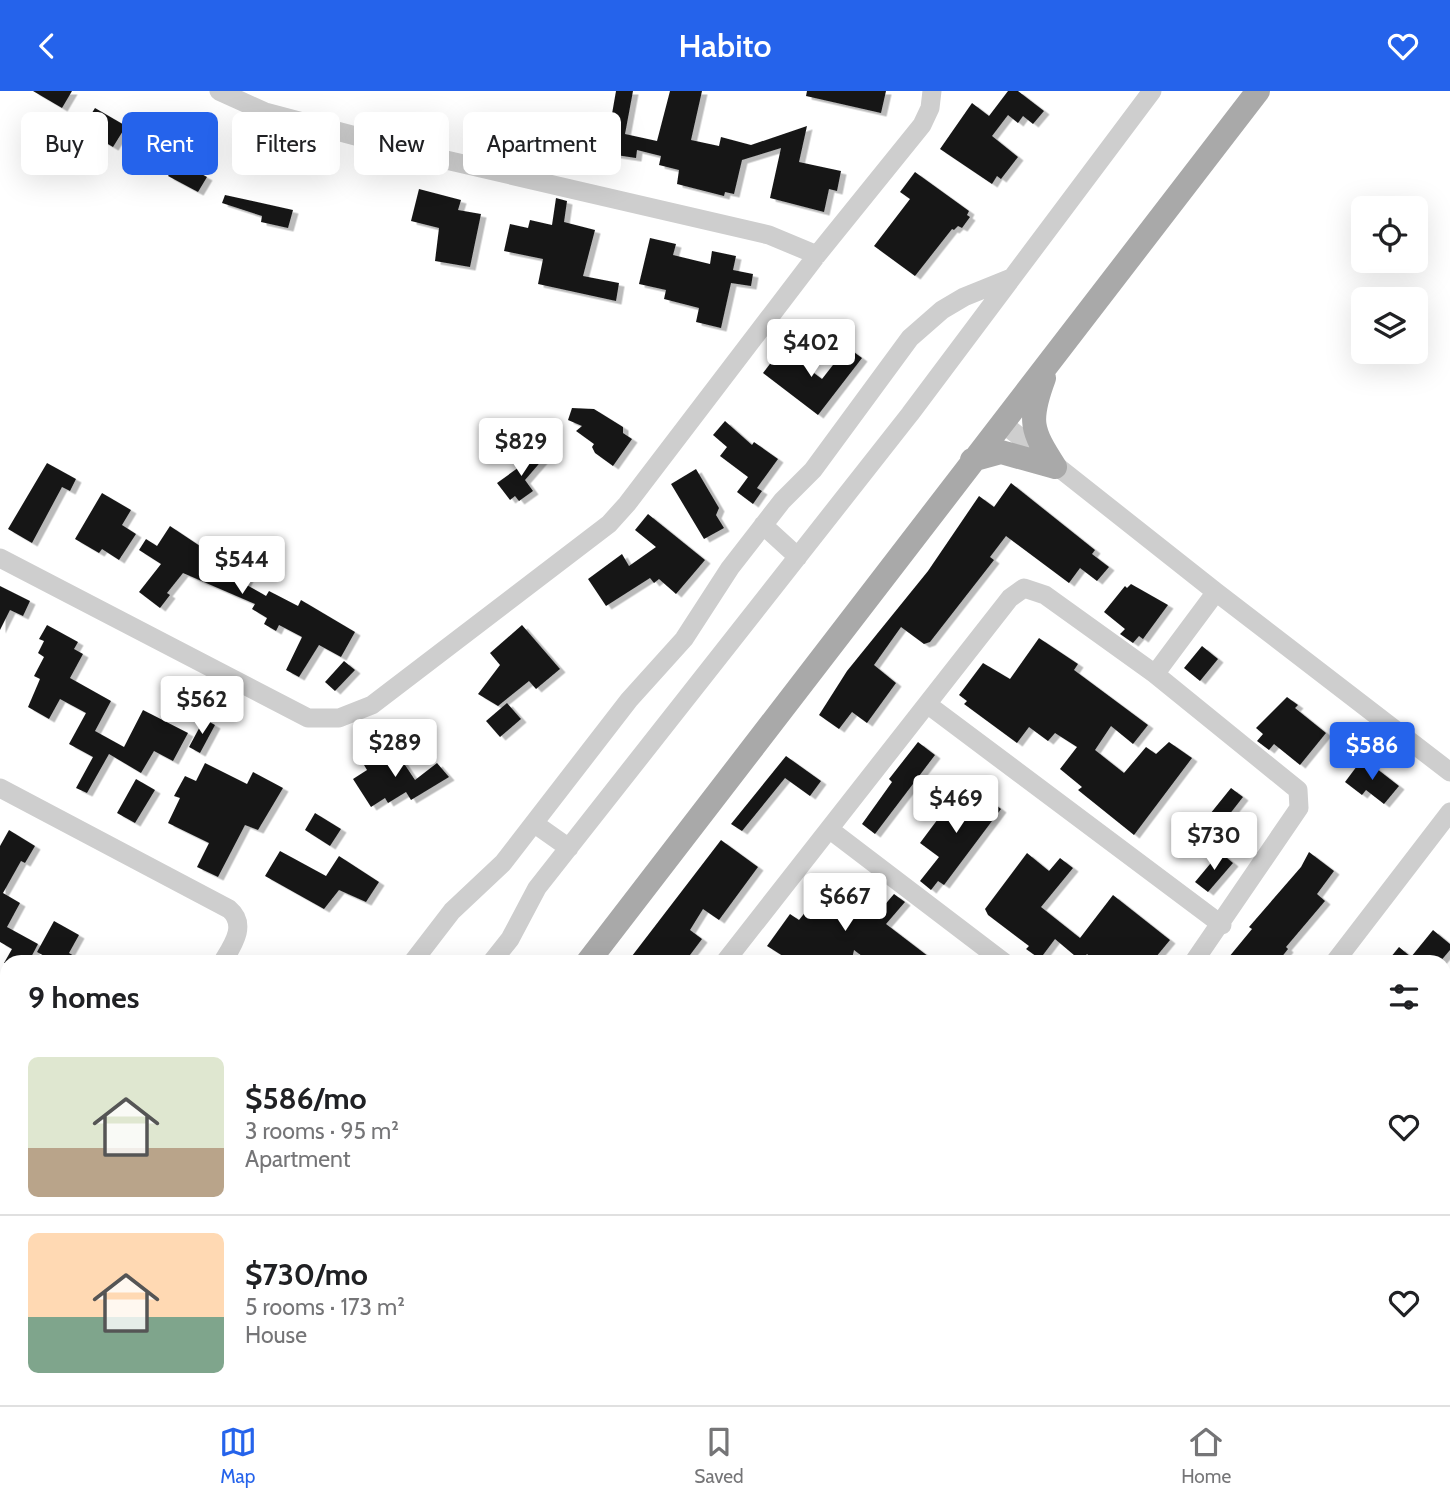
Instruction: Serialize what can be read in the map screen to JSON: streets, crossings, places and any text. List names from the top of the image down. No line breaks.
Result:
{"page":{"header":"Habito","chip":["Buy","Rent","Filters","New","Apartment"],"price":["$402","$829","$544","$562","$289","$586","$469","$730","$667"],"heading":"9 homes","list":[{"name":"$586/mo","note":"3 rooms · 95 m² · Apartment"},{"name":"$730/mo","note":"5 rooms · 173 m² · House"}],"tabs":["Map","Saved","Home"]}}
